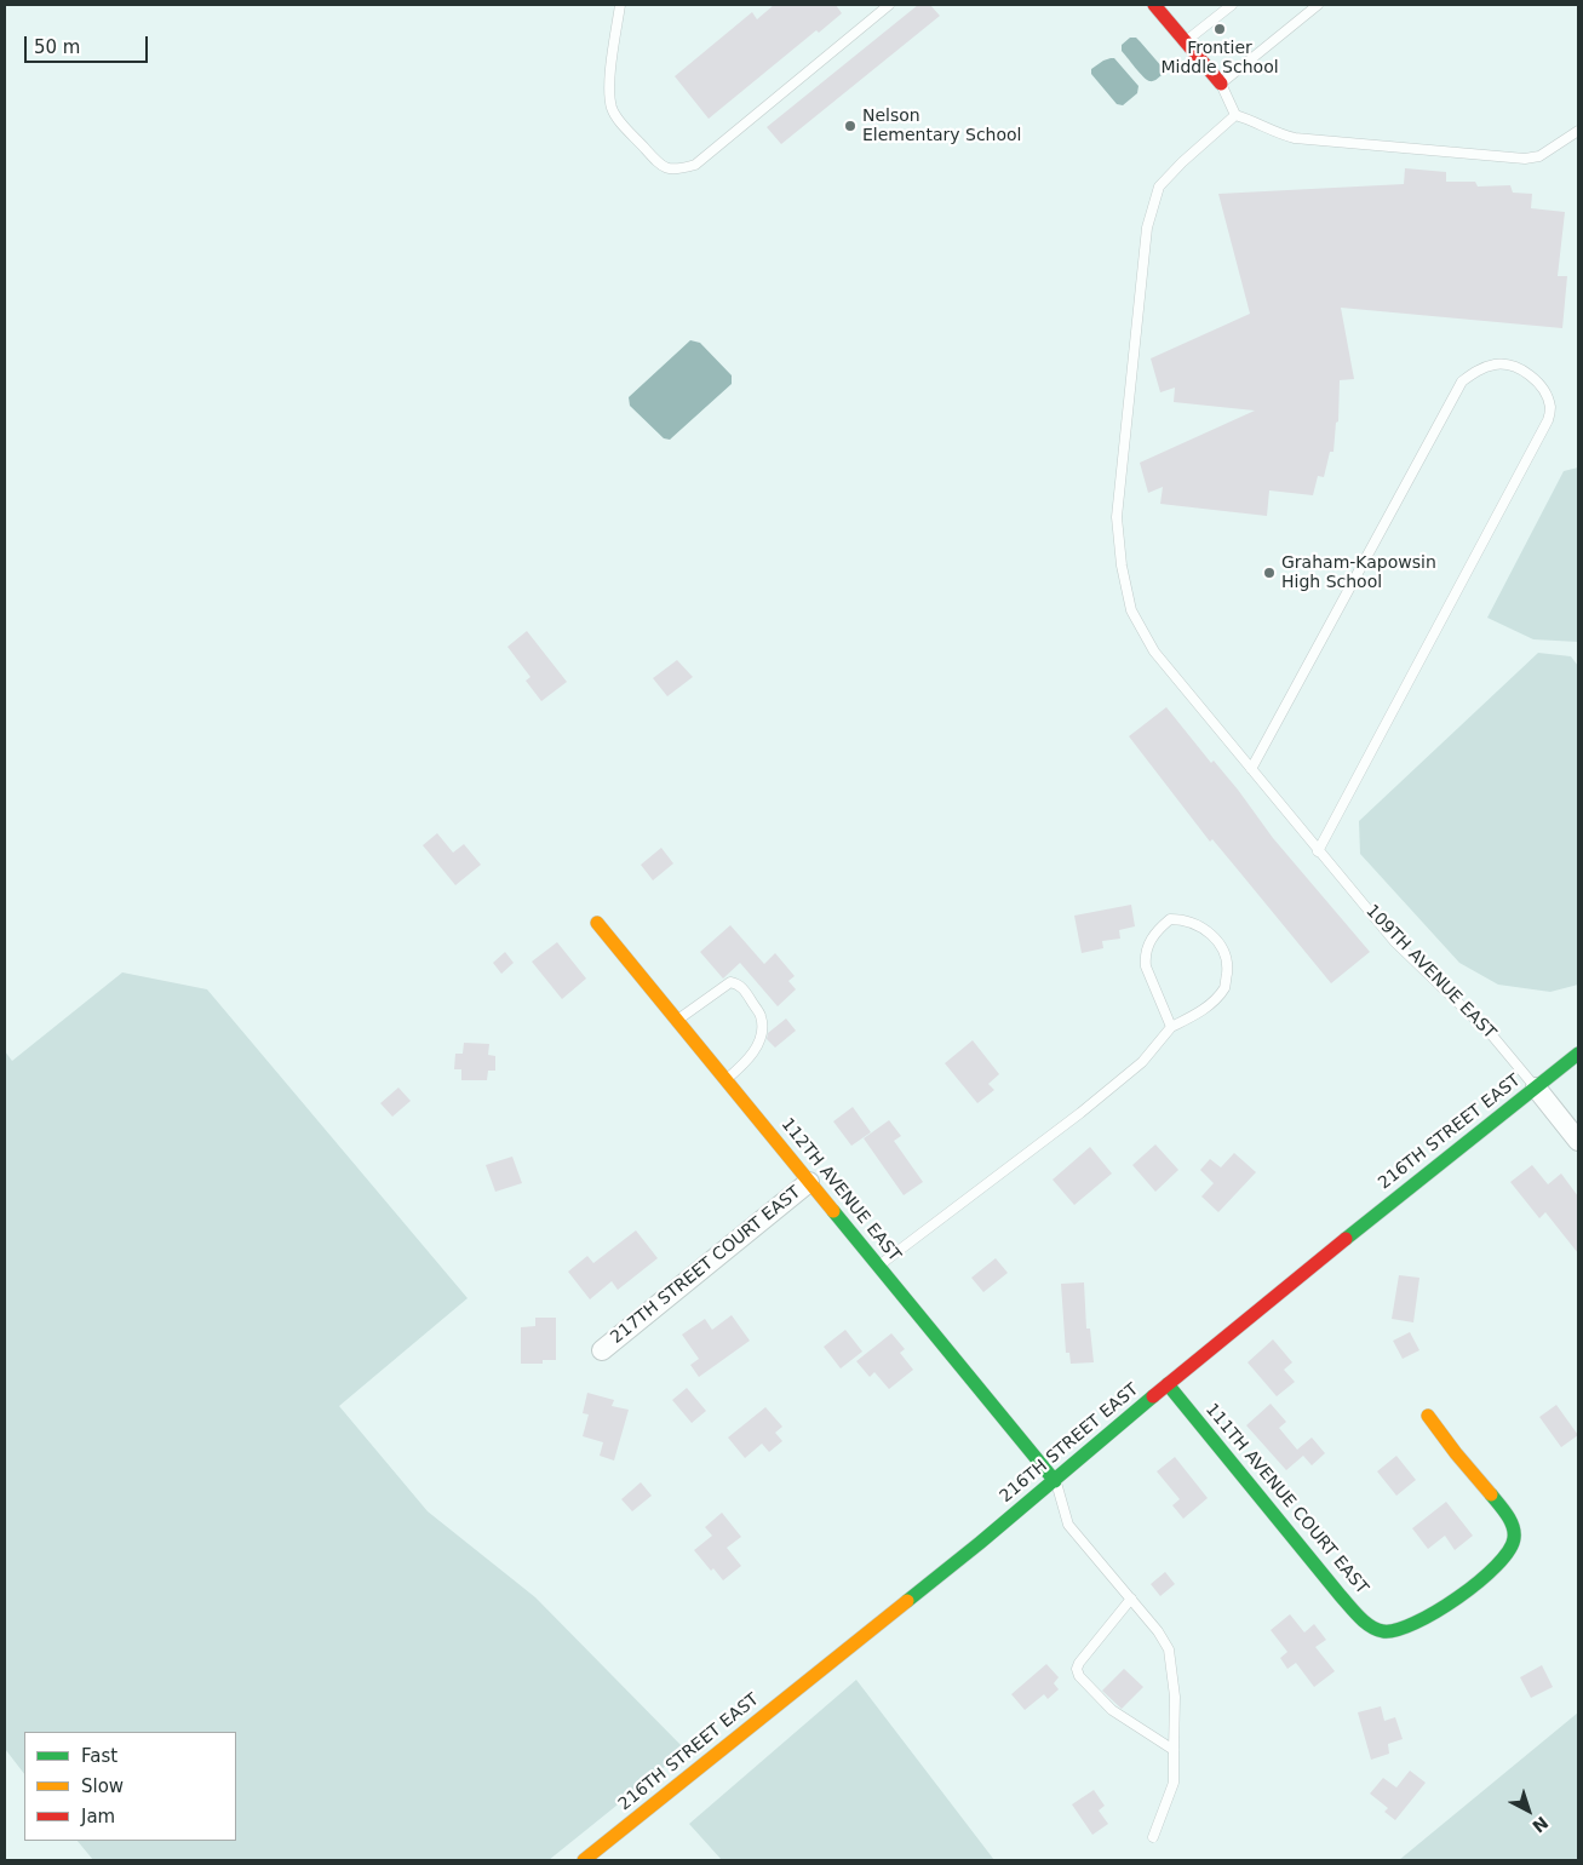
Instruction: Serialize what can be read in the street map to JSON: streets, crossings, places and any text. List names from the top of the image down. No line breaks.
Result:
{"streets":{"street":["109TH AVENUE EAST","216TH STREET EAST","112TH AVENUE EAST","217TH STREET COURT EAST","111TH AVENUE COURT EAST"]},"crossings":[["109TH AVENUE EAST","216TH STREET EAST"],["216TH STREET EAST","112TH AVENUE EAST"],["216TH STREET EAST","111TH AVENUE COURT EAST"],["112TH AVENUE EAST","217TH STREET COURT EAST"]],"places":["Frontier Middle School","Nelson Elementary School","Graham-Kapowsin High School"],"legend":["Fast","Slow","Jam"],"scale_bar":"50 m","north":"bottom right"}
